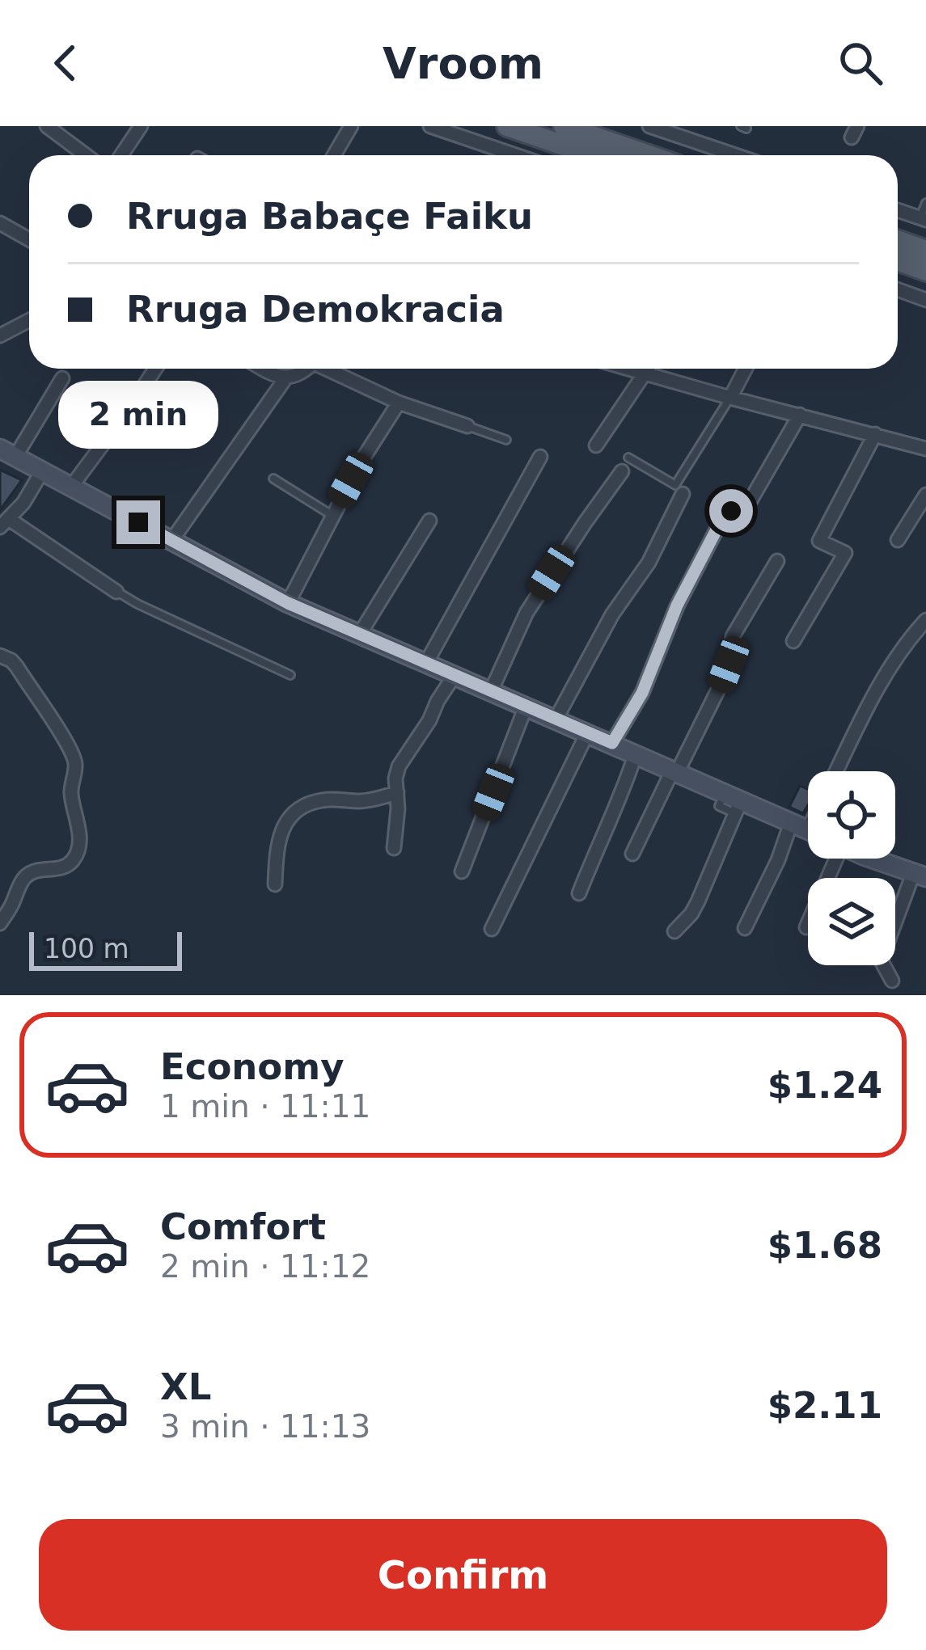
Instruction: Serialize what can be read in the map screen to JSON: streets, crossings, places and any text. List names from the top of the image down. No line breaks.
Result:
{"scale_bar":"100 m","page":{"header":"Vroom","banner":["Rruga Babaçe Faiku","Rruga Demokracia"],"bubble":"2 min","scale":"100 m","list":[{"name":"Economy","note":"1 min · 11:11","value":"$1.24"},{"name":"Comfort","note":"2 min · 11:12","value":"$1.68"},{"name":"XL","note":"3 min · 11:13","value":"$2.11"}],"buttons":"Confirm"}}
